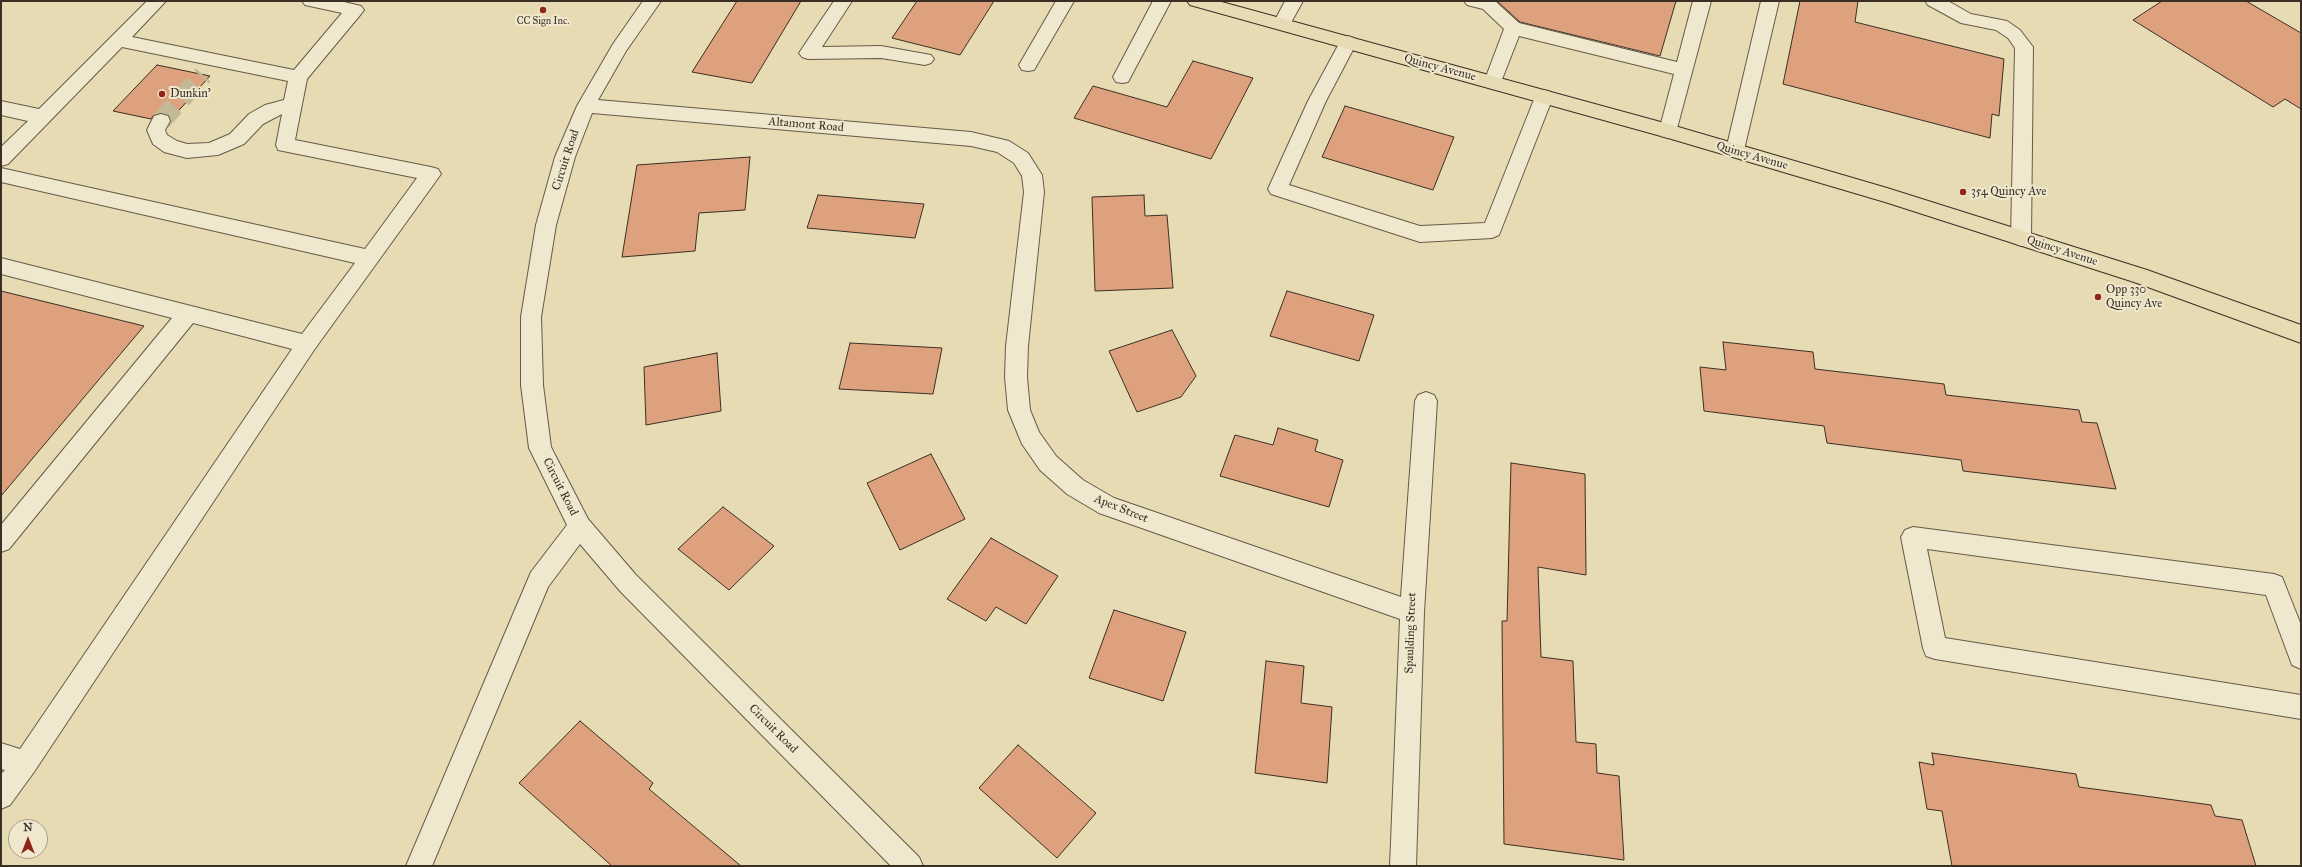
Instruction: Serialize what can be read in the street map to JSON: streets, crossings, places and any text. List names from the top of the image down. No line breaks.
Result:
{"streets":{"main road":["Quincy Avenue"],"street":["Altamont Road","Circuit Road","Apex Street","Spaulding Street"]},"crossings":[["Altamont Road","Circuit Road"],["Altamont Road","Apex Street"],["Apex Street","Spaulding Street"]],"places":["CC Sign Inc.","Dunkin'","354 Quincy Ave","Opp 330 Quincy Ave"],"north":"top"}
